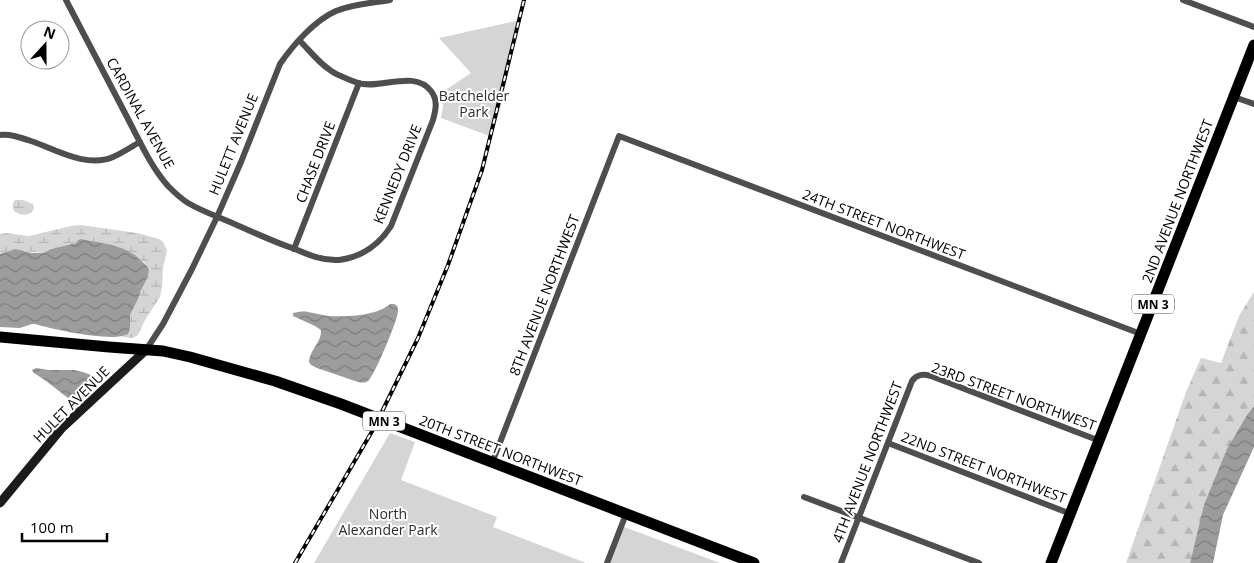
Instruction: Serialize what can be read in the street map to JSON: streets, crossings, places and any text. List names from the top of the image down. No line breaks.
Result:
{"streets":{"highway":["2ND AVENUE NORTHWEST","MN 3","20TH STREET NORTHWEST"],"street":["CARDINAL AVENUE","HULETT AVENUE","CHASE DRIVE","KENNEDY DRIVE","24TH STREET NORTHWEST","8TH AVENUE NORTHWEST","23RD STREET NORTHWEST","HULET AVENUE","4TH AVENUE NORTHWEST","22ND STREET NORTHWEST"]},"crossings":[["CARDINAL AVENUE","HULETT AVENUE"],["CARDINAL AVENUE","KENNEDY DRIVE"],["HULETT AVENUE","KENNEDY DRIVE"],["HULETT AVENUE","HULET AVENUE"],["HULETT AVENUE","20TH STREET NORTHWEST"],["CHASE DRIVE","KENNEDY DRIVE"],["2ND AVENUE NORTHWEST","24TH STREET NORTHWEST"],["2ND AVENUE NORTHWEST","23RD STREET NORTHWEST"],["2ND AVENUE NORTHWEST","22ND STREET NORTHWEST"],["24TH STREET NORTHWEST","8TH AVENUE NORTHWEST"],["8TH AVENUE NORTHWEST","20TH STREET NORTHWEST"],["23RD STREET NORTHWEST","4TH AVENUE NORTHWEST"],["HULET AVENUE","20TH STREET NORTHWEST"],["4TH AVENUE NORTHWEST","22ND STREET NORTHWEST"]],"parks":["Batchelder Park","North Alexander Park"],"scale_bar":"100 m","north":"top"}
